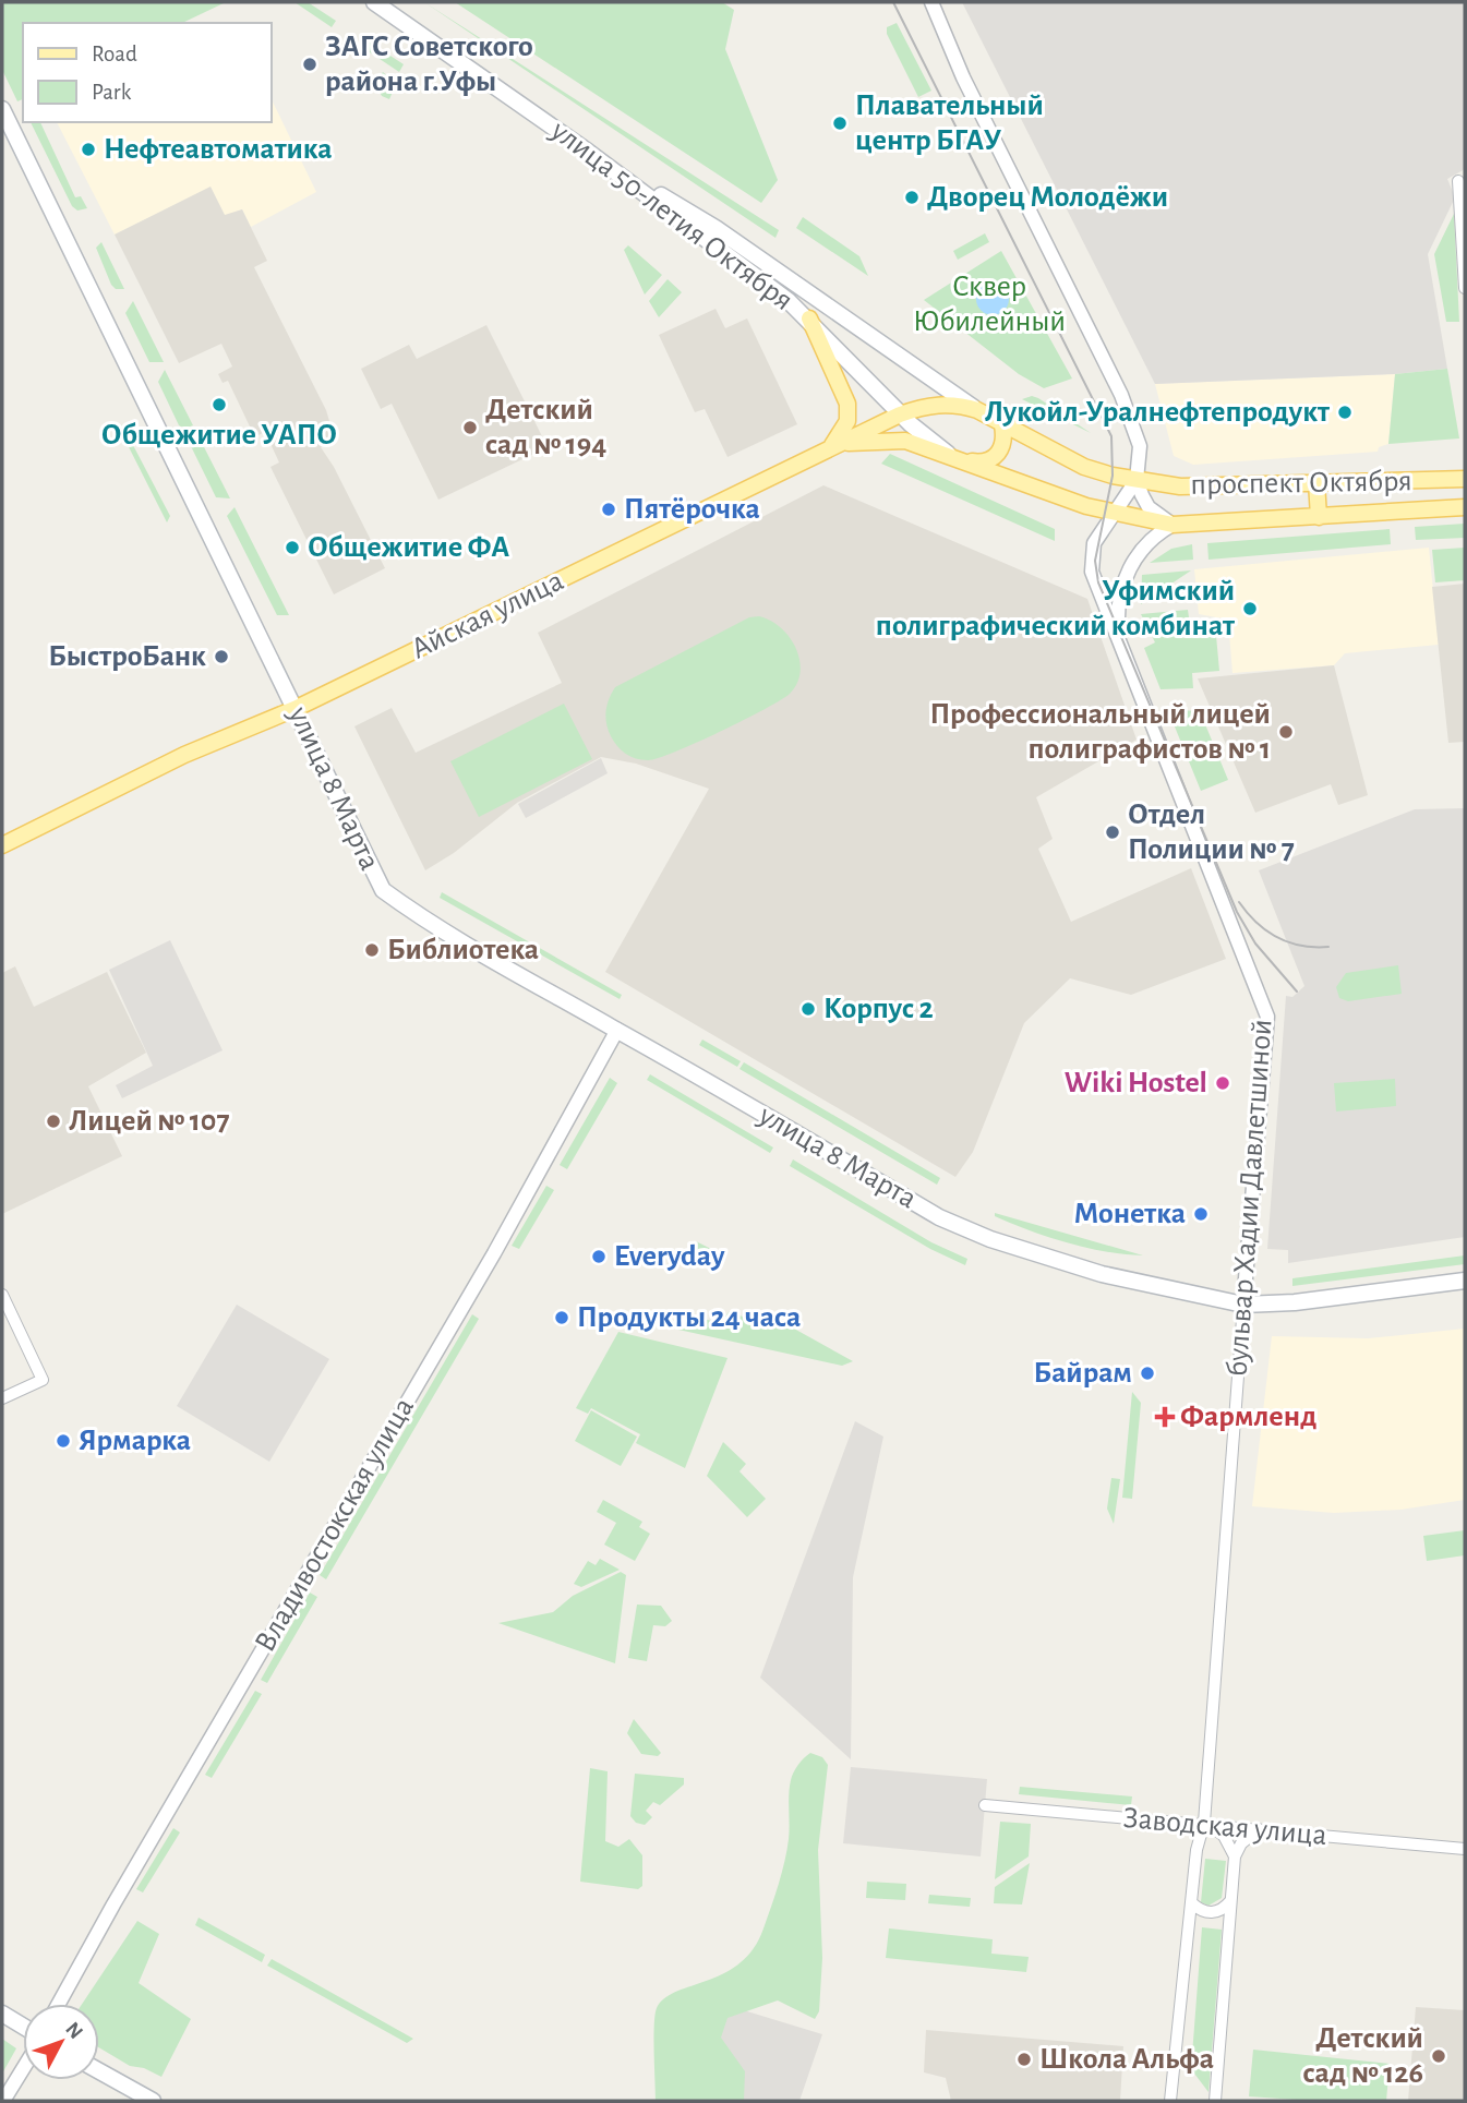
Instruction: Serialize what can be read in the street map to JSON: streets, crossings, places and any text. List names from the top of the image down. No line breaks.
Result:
{"streets":{"main road":["улица 50-летия Октября","проспект Октября","Айская улица","улица 8 Марта"],"street":["бульвар Хадии Давлетшиной","Владивостокская улица","Заводская улица"]},"crossings":[["улица 50-летия Октября","проспект Октября"],["улица 50-летия Октября","Айская улица"],["улица 50-летия Октября","бульвар Хадии Давлетшиной"],["проспект Октября","бульвар Хадии Давлетшиной"],["Айская улица","улица 8 Марта"],["улица 8 Марта","бульвар Хадии Давлетшиной"],["улица 8 Марта","Владивостокская улица"],["бульвар Хадии Давлетшиной","Заводская улица"]],"parks":["Сквер Юбилейный"],"places":{"other":["ЗАГС Советского района г.Уфы","Плавательный центр БГАУ","Нефтеавтоматика","Дворец Молодёжи","Общежитие УАПО","Лукойл-Уралнефтепродукт","Детский сад № 194","Пятёрочка","Общежитие ФА","Уфимский полиграфический комбинат","БыстроБанк","Профессиональный лицей полиграфистов № 1","Отдел Полиции № 7","Библиотека","Корпус 2","Wiki Hostel","Лицей № 107","Монетка","Everyday","Продукты 24 часа","Байрам","Ярмарка","Детский сад № 126","Школа Альфа"],"health":["Фармленд"]},"legend":["Road","Park"],"north":"top right"}
